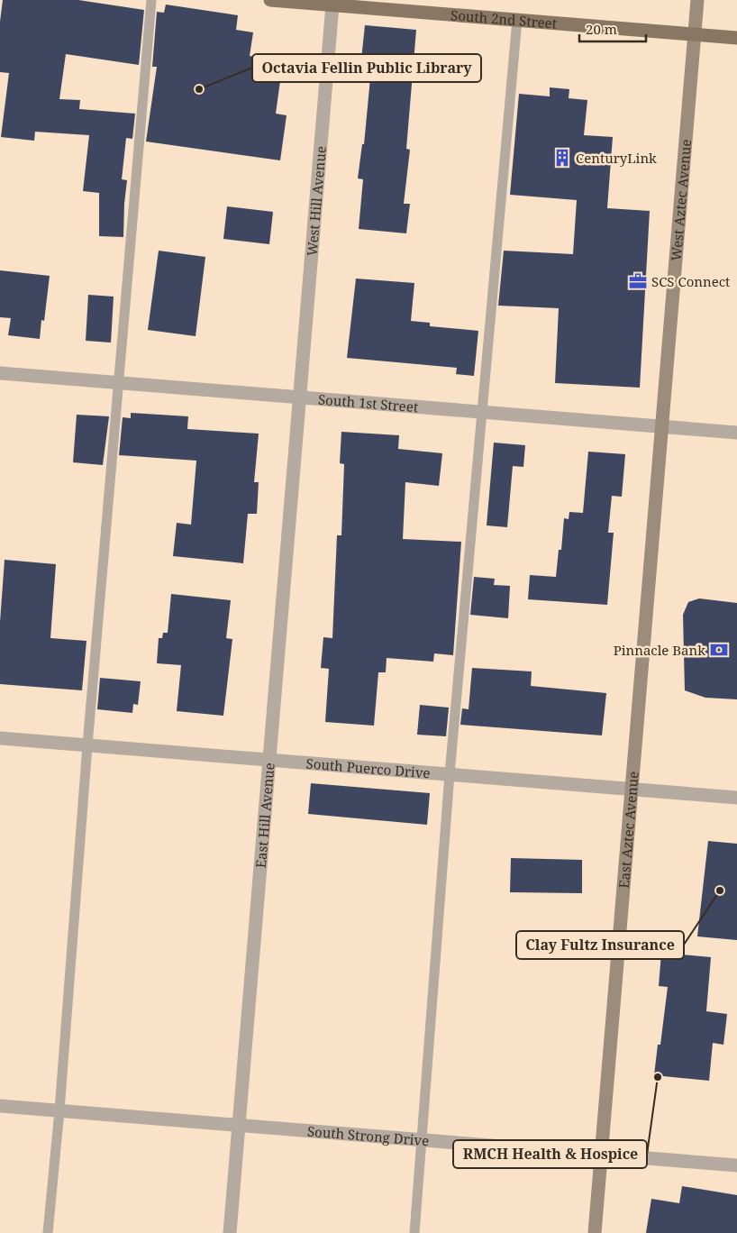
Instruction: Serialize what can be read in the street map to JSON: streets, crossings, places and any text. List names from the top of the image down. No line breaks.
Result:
{"streets":{"main road":["South 2nd Street","West Aztec Avenue","East Aztec Avenue"],"street":["West Hill Avenue","South 1st Street","South Puerco Drive","East Hill Avenue","South Strong Drive"]},"crossings":[["South 2nd Street","West Aztec Avenue"],["South 2nd Street","West Hill Avenue"],["West Aztec Avenue","South 1st Street"],["West Aztec Avenue","East Aztec Avenue"],["West Hill Avenue","South 1st Street"],["West Hill Avenue","East Hill Avenue"],["South 1st Street","East Hill Avenue"],["South 1st Street","East Aztec Avenue"],["South Puerco Drive","East Hill Avenue"],["South Puerco Drive","East Aztec Avenue"],["East Hill Avenue","South Strong Drive"],["East Aztec Avenue","South Strong Drive"]],"places":{"other":["Octavia Fellin Public Library","Clay Fultz Insurance","RMCH Health & Hospice"],"building":["CenturyLink"],"office":["SCS Connect"],"bank":["Pinnacle Bank"]},"scale_bar":"20 m"}
